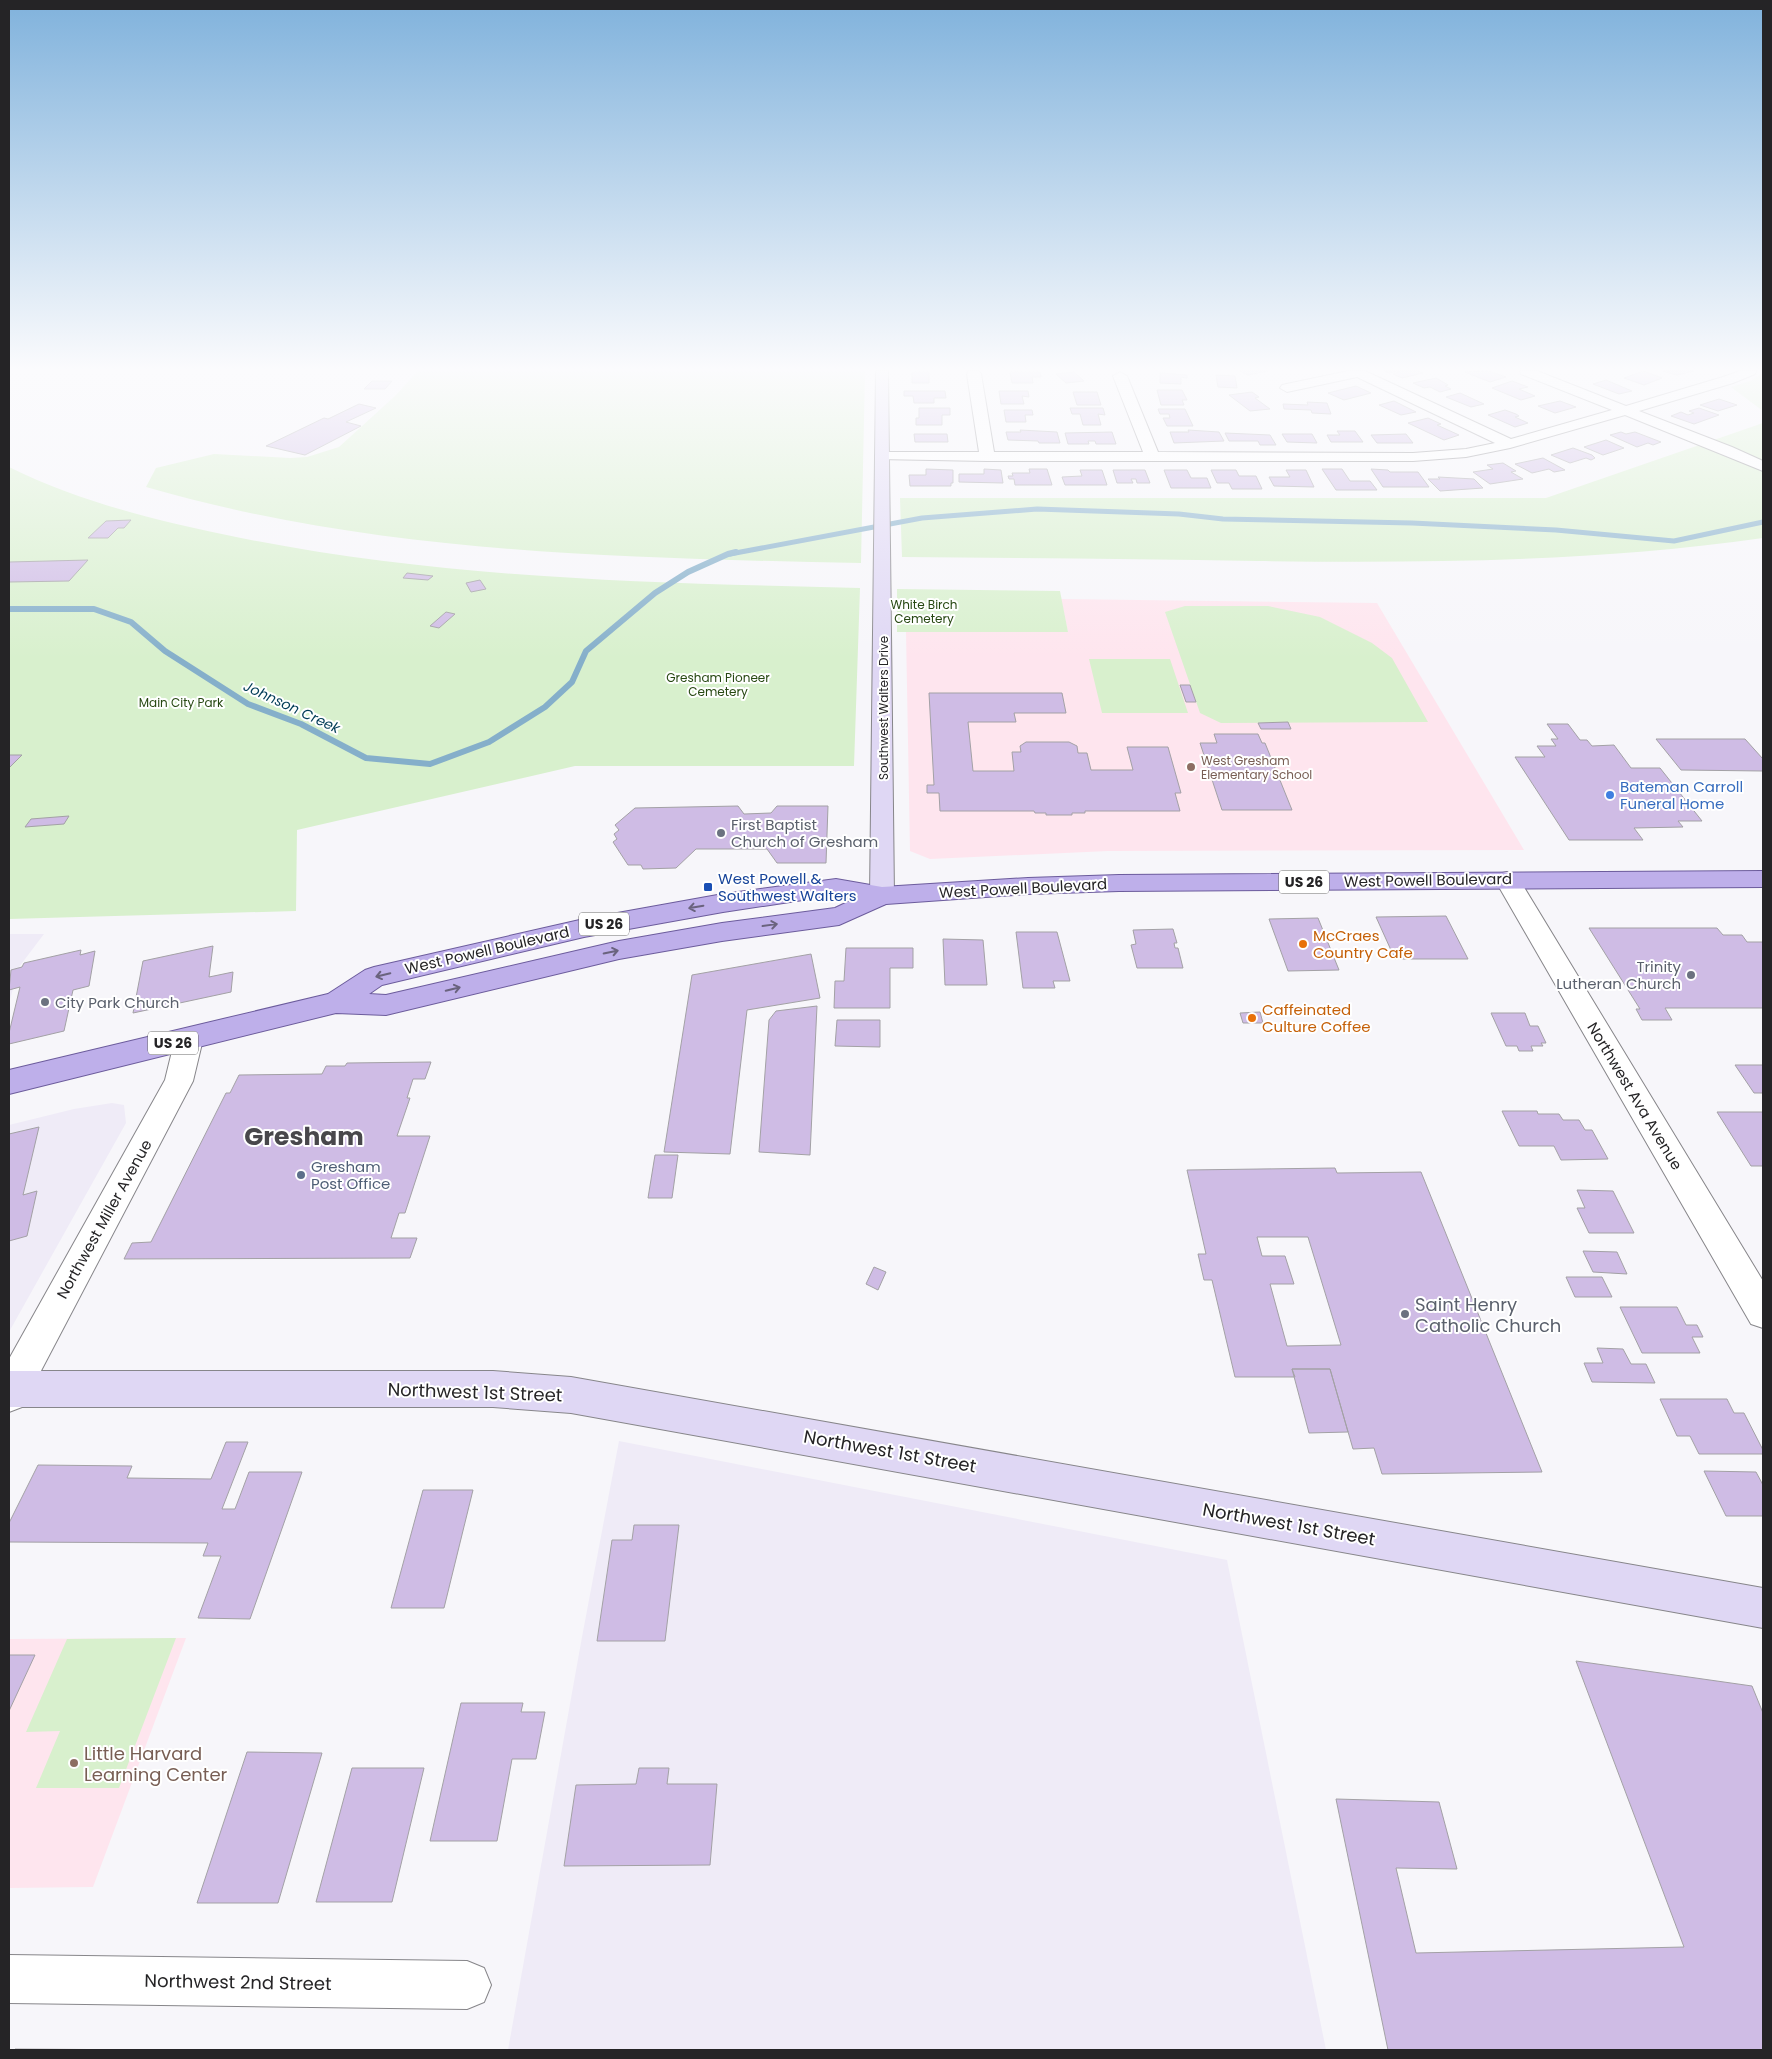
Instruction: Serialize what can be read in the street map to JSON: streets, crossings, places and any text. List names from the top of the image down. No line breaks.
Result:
{"streets":{"main road":["West Powell Boulevard","US 26"],"street":["Southwest Walters Drive","Northwest Ava Avenue","Northwest Miller Avenue","Northwest 1st Street","Northwest 2nd Street"]},"crossings":[["Southwest Walters Drive","West Powell Boulevard"],["West Powell Boulevard","Northwest Ava Avenue"],["West Powell Boulevard","Northwest Miller Avenue"],["Northwest Miller Avenue","Northwest 1st Street"]],"districts":["Gresham"],"water":["Johnson Creek"],"parks":["White Birch Cemetery","Gresham Pioneer Cemetery","Main City Park"],"places":{"other":["West Gresham Elementary School","Bateman Carroll Funeral Home","First Baptist Church of Gresham","McCraes Country Cafe","Trinity Lutheran Church","City Park Church","Caffeinated Culture Coffee","Gresham Post Office","Saint Henry Catholic Church","Little Harvard Learning Center"],"transit":["West Powell & Southwest Walters"]}}
